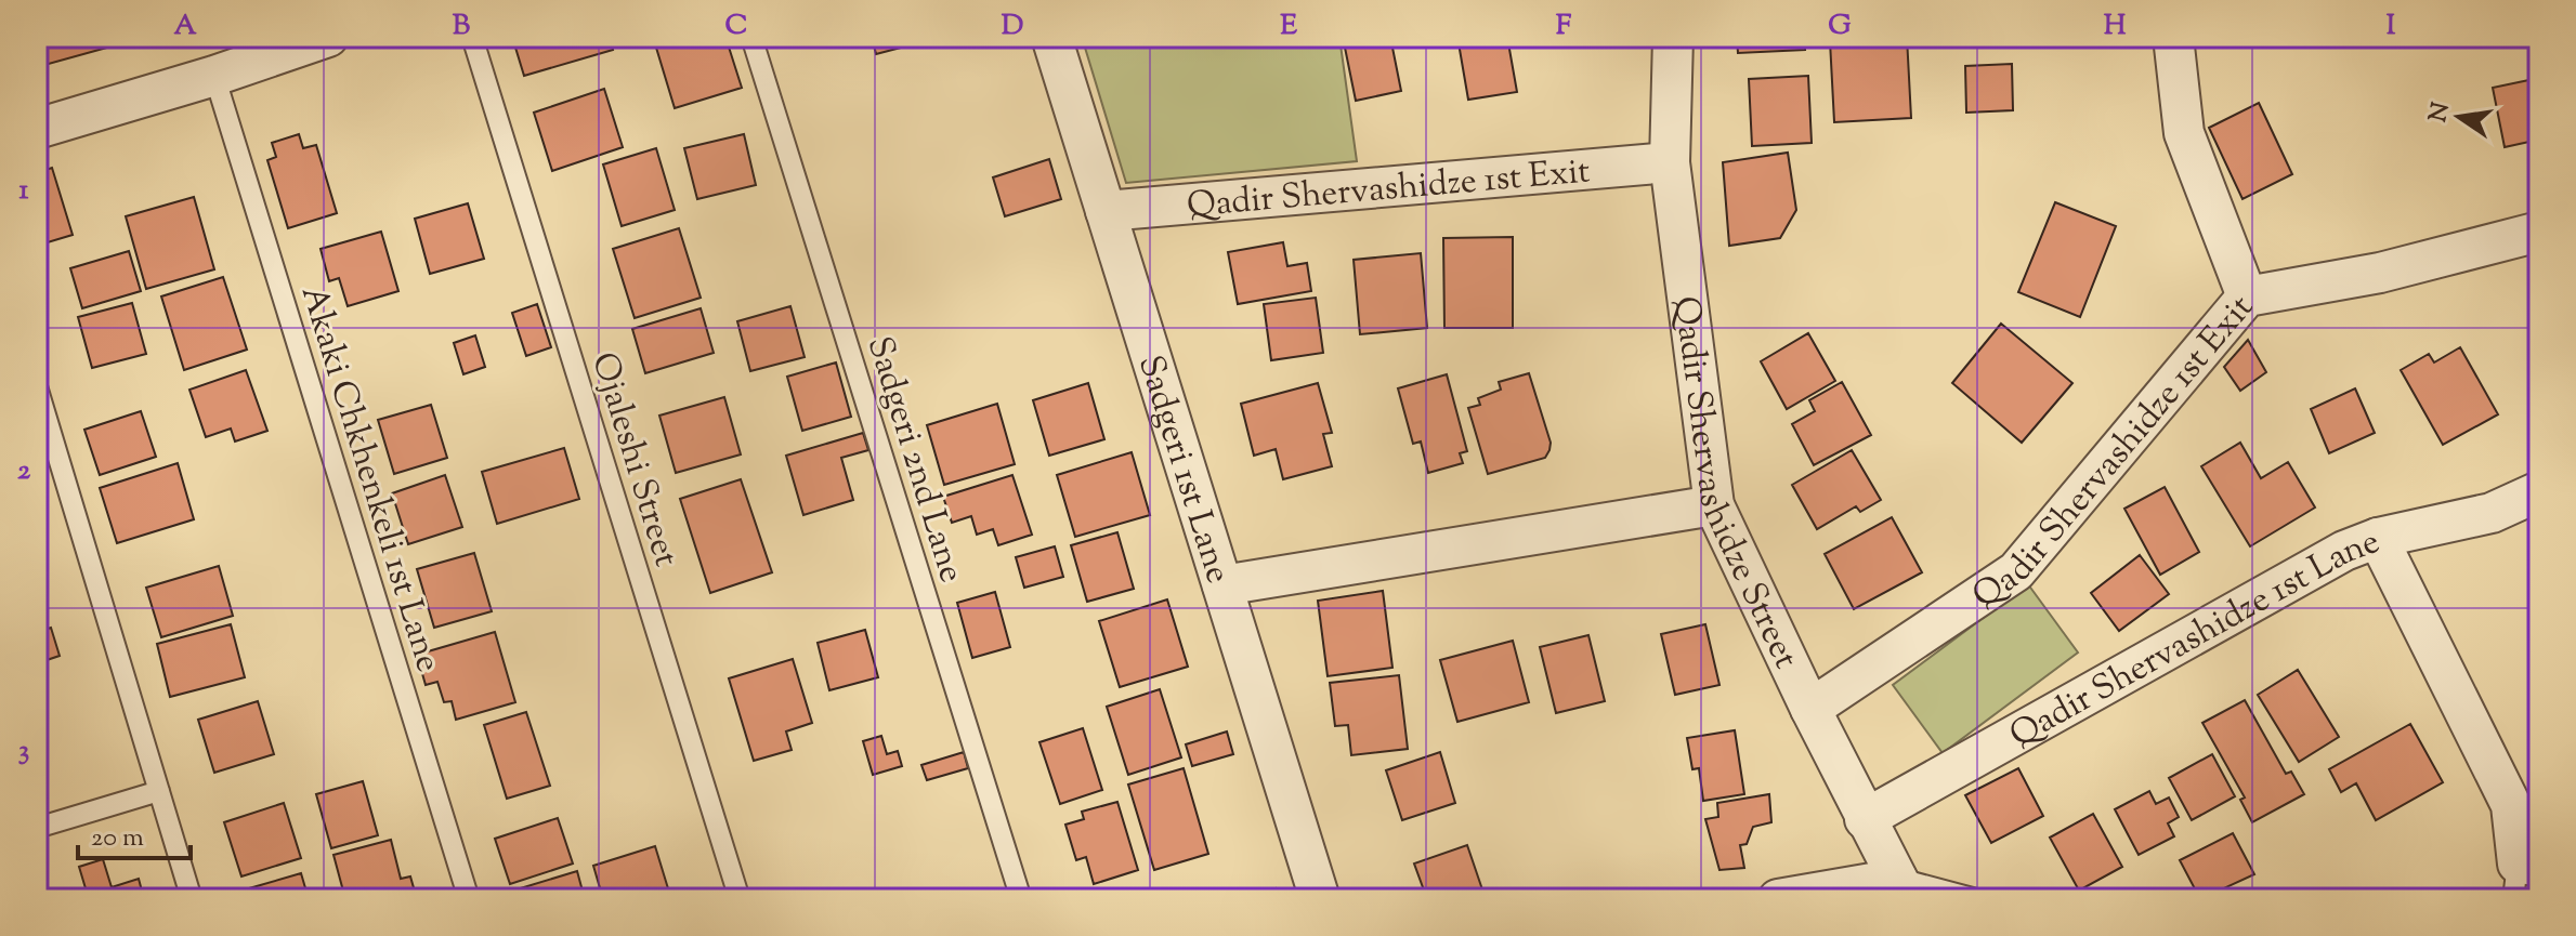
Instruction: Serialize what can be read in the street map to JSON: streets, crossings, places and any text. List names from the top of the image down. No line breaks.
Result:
{"streets":{"street":["Qadir Shervashidze 1st Exit","Sadgeri 1st Lane","Qadir Shervashidze Street","Qadir Shervashidze 1st Lane"],"lane":["Ojaleshi Street","Sadgeri 2nd Lane","Akaki Chkhenkeli 1st Lane"]},"crossings":[["Qadir Shervashidze 1st Exit","Sadgeri 1st Lane"],["Qadir Shervashidze 1st Exit","Qadir Shervashidze Street"],["Qadir Shervashidze Street","Qadir Shervashidze 1st Lane"]],"scale_bar":"20 m","north":"left","grid":{"columns":["A","B","C","D","E","F","G","H","I"],"rows":["1","2","3"]}}
